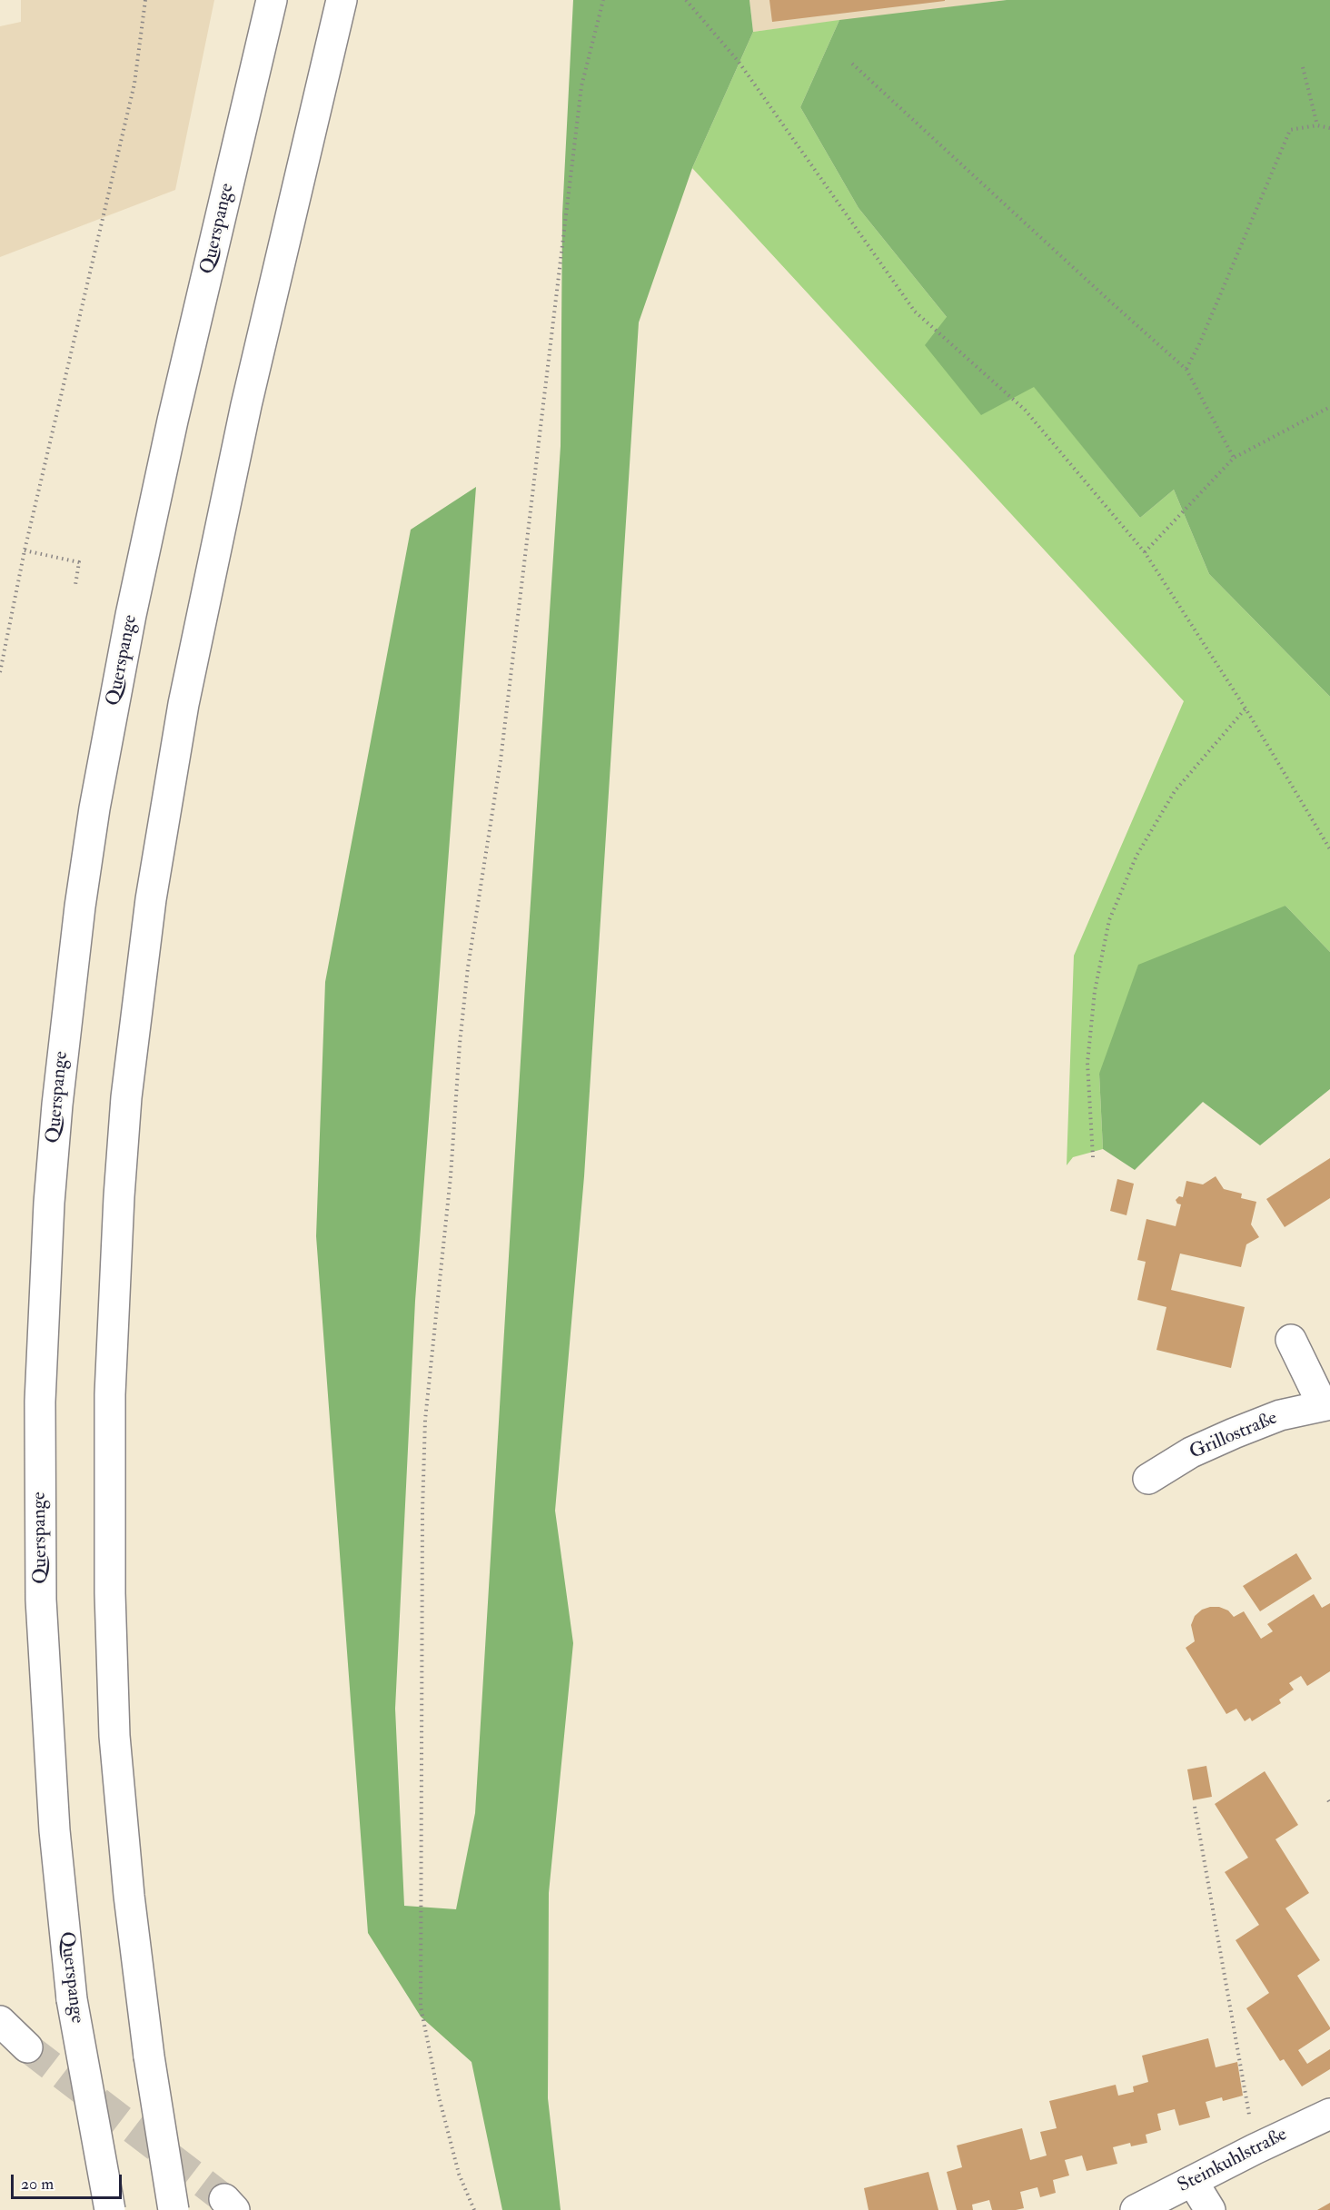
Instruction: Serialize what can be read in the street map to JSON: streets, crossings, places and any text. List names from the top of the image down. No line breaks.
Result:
{"streets":{"main road":["Querspange","Grillostraße","Steinkuhlstraße"]},"scale_bar":"20 m"}
